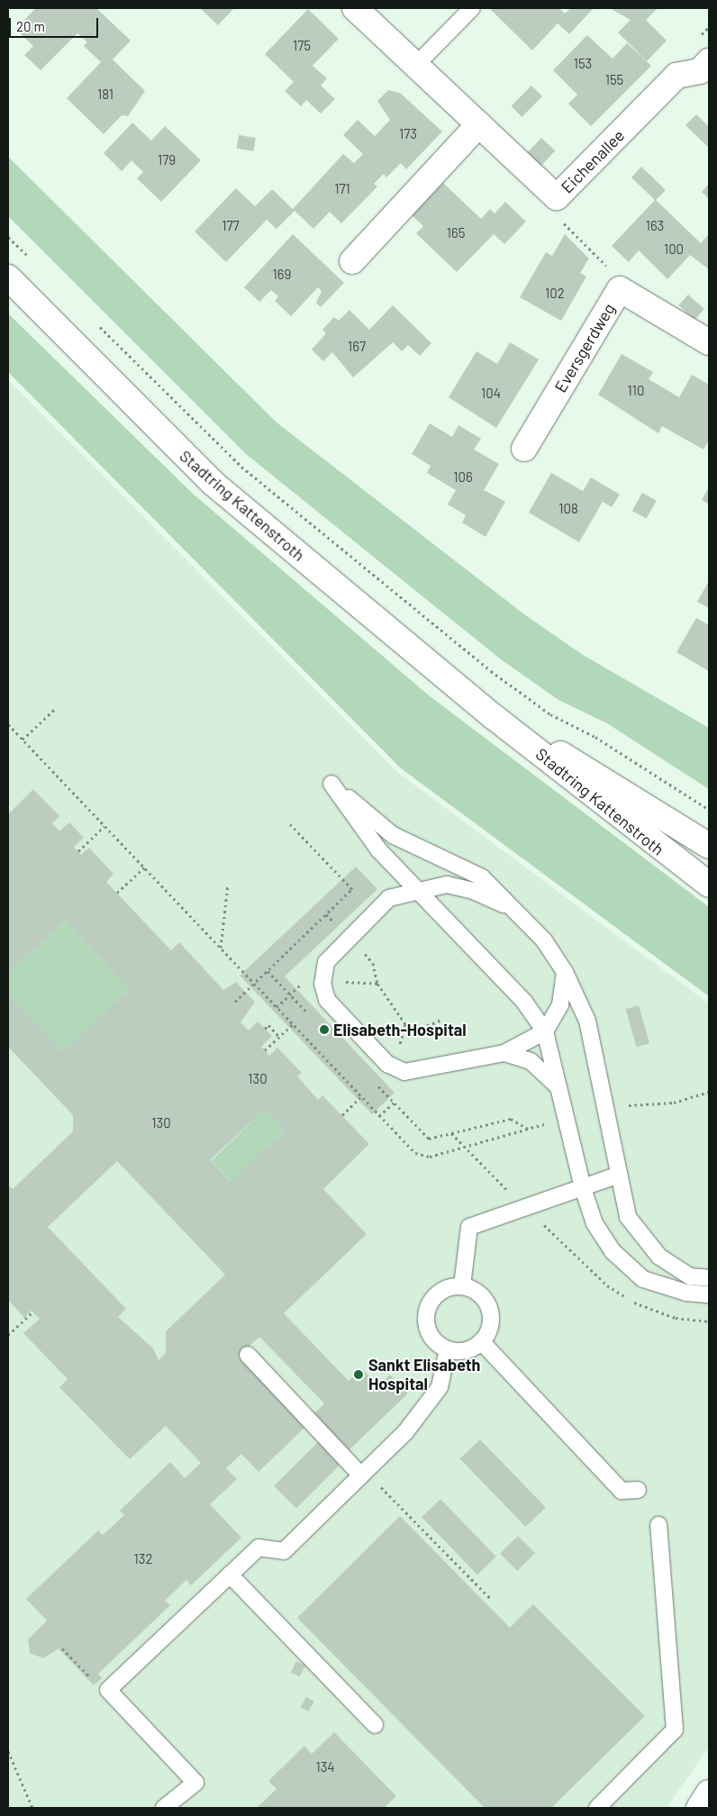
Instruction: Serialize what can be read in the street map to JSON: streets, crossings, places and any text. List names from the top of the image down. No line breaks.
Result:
{"streets":{"main road":["Eichenallee","Eversgerdweg","Stadtring Kattenstroth"]},"places":["Elisabeth-Hospital","Sankt Elisabeth Hospital"],"house_numbers":["175","153","155","181","173","179","171","177","163","165","100","169","102","167","110","104","106","108","130","130","132","134"],"scale_bar":"20 m"}
